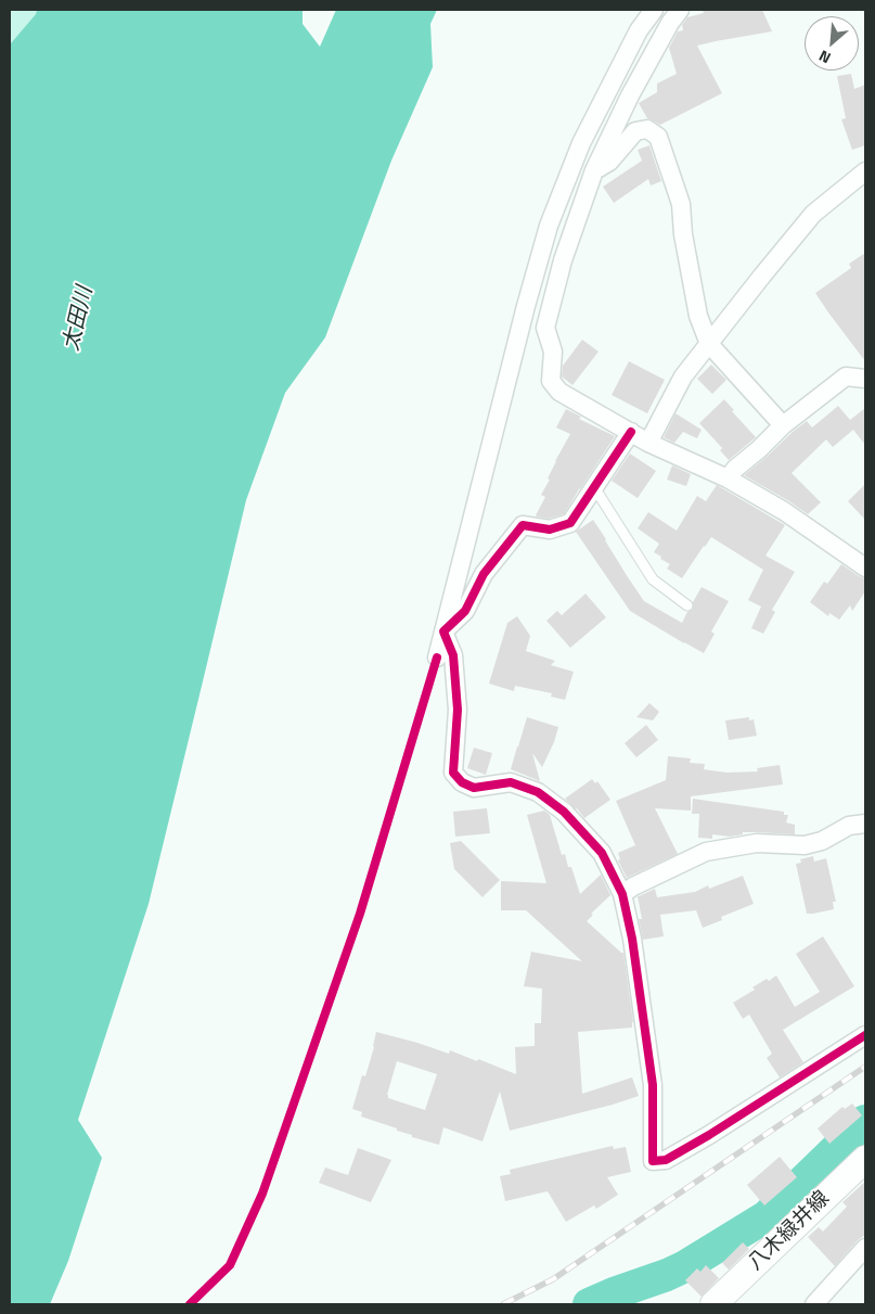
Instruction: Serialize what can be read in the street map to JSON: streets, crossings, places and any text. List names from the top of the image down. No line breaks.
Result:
{"streets":{"main road":["八木緑井線"]},"water":["太田川"],"north":"bottom left"}
